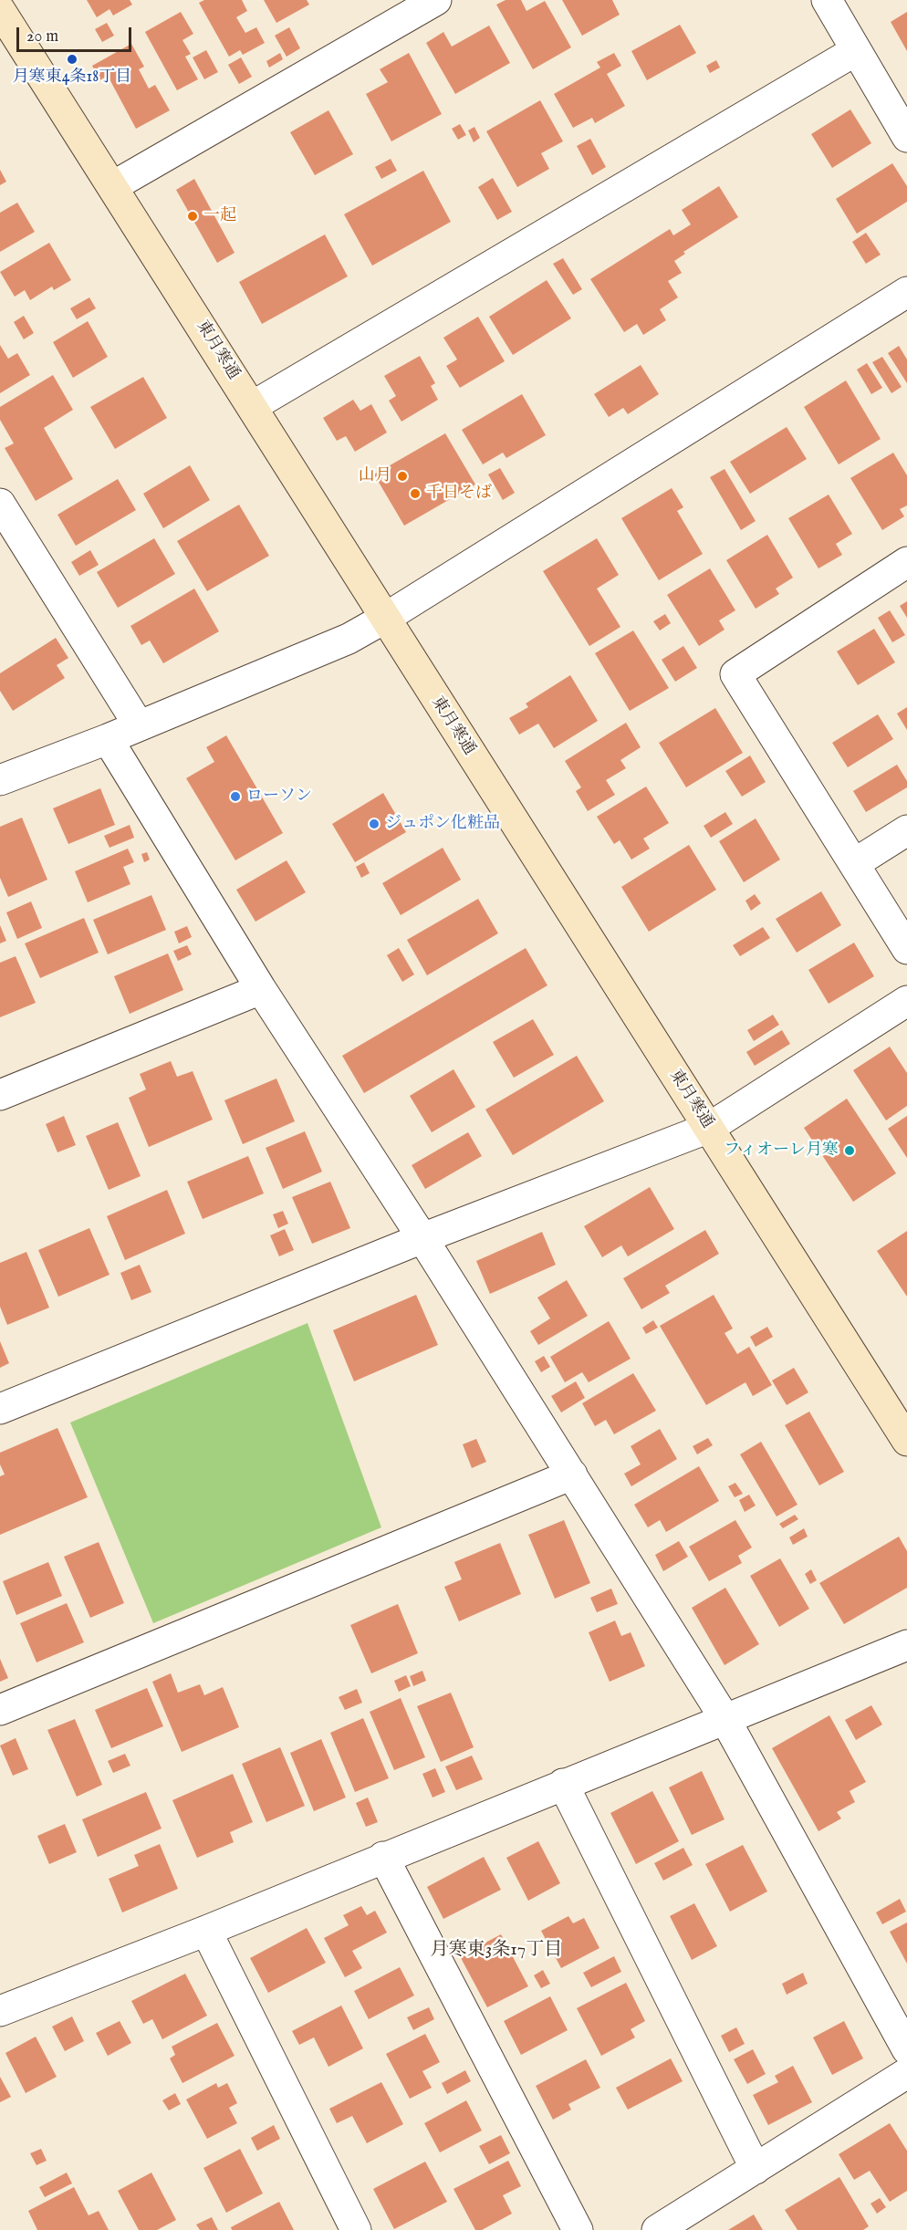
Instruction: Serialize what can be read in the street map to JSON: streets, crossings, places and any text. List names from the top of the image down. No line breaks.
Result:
{"streets":{"street":["東月寒通"]},"districts":["月寒東3条17丁目"],"places":["月寒東4条18丁目","一起","山月","千日そば","ローソン","ジュポン化粧品","フィオーレ月寒"],"scale_bar":"20 m"}
